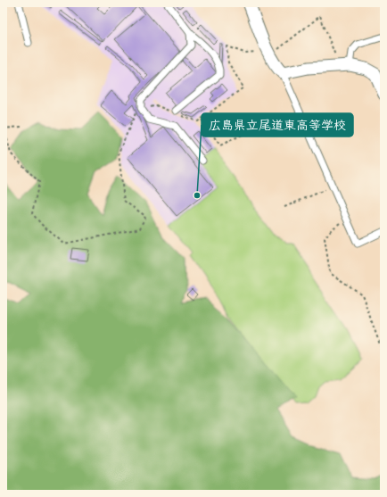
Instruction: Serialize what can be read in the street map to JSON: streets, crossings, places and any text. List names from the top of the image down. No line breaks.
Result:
{"places":["広島県立尾道東高等学校"]}
